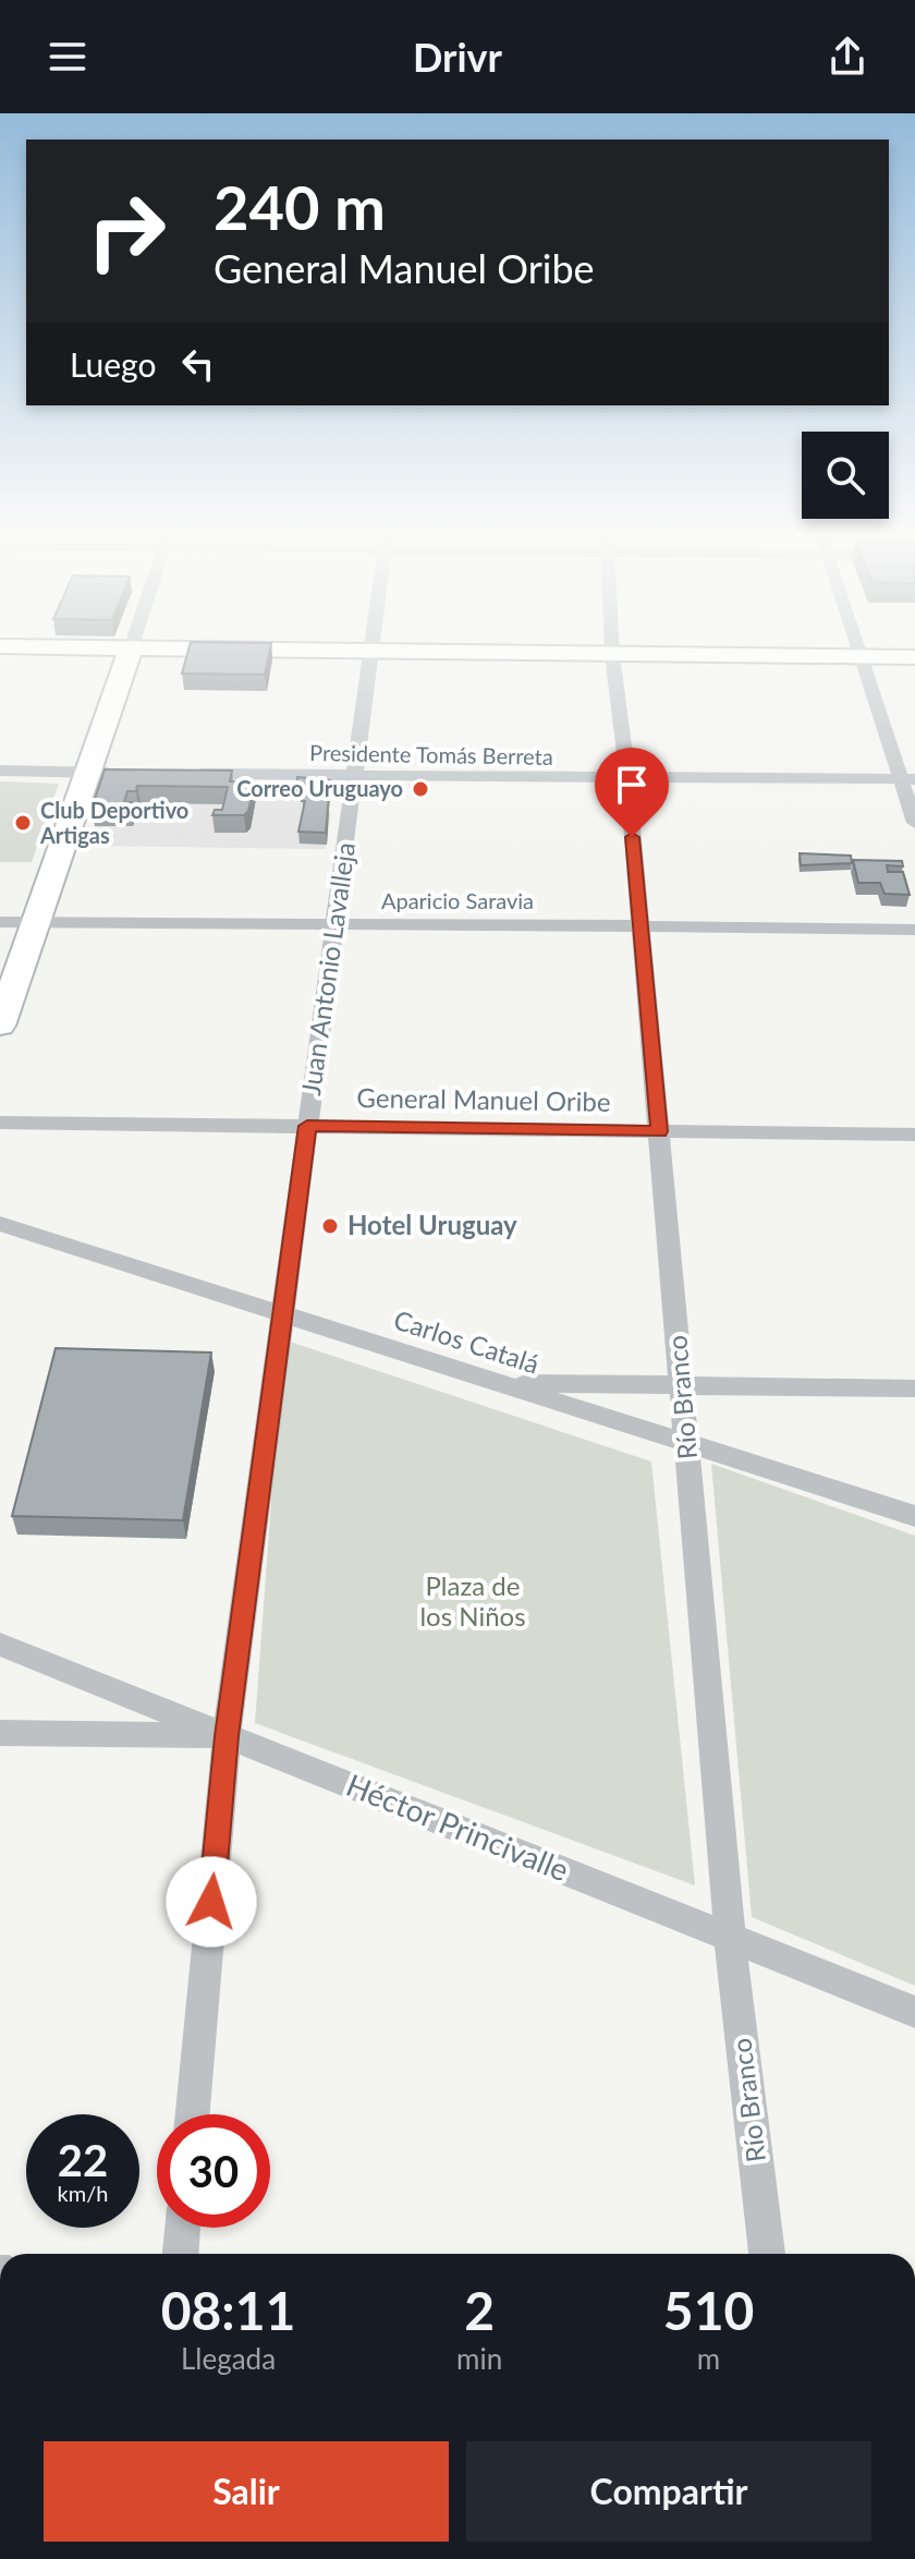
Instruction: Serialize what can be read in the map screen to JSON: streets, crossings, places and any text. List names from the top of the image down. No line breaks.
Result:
{"streets":{"street":["Presidente Tomás Berreta","Aparicio Saravia","Juan Antonio Lavalleja","General Manuel Oribe","Carlos Catalá","Río Branco","Héctor Princivalle"]},"crossings":[["Presidente Tomás Berreta","Juan Antonio Lavalleja"],["Presidente Tomás Berreta","Río Branco"],["Aparicio Saravia","Juan Antonio Lavalleja"],["Aparicio Saravia","Río Branco"],["Juan Antonio Lavalleja","General Manuel Oribe"],["Juan Antonio Lavalleja","Carlos Catalá"],["Juan Antonio Lavalleja","Héctor Princivalle"],["General Manuel Oribe","Río Branco"],["Carlos Catalá","Río Branco"],["Río Branco","Héctor Princivalle"]],"parks":["Plaza de los Niños"],"places":["Correo Uruguayo","Club Deportivo Artigas","Hotel Uruguay"],"page":{"header":"Drivr","turn":["240 m","General Manuel Oribe"],"then":"Luego","speed":"22 km/h","limit":"30","eta":["08:11","Llegada","2","min","510","m"],"buttons":["Salir","Compartir"]}}
